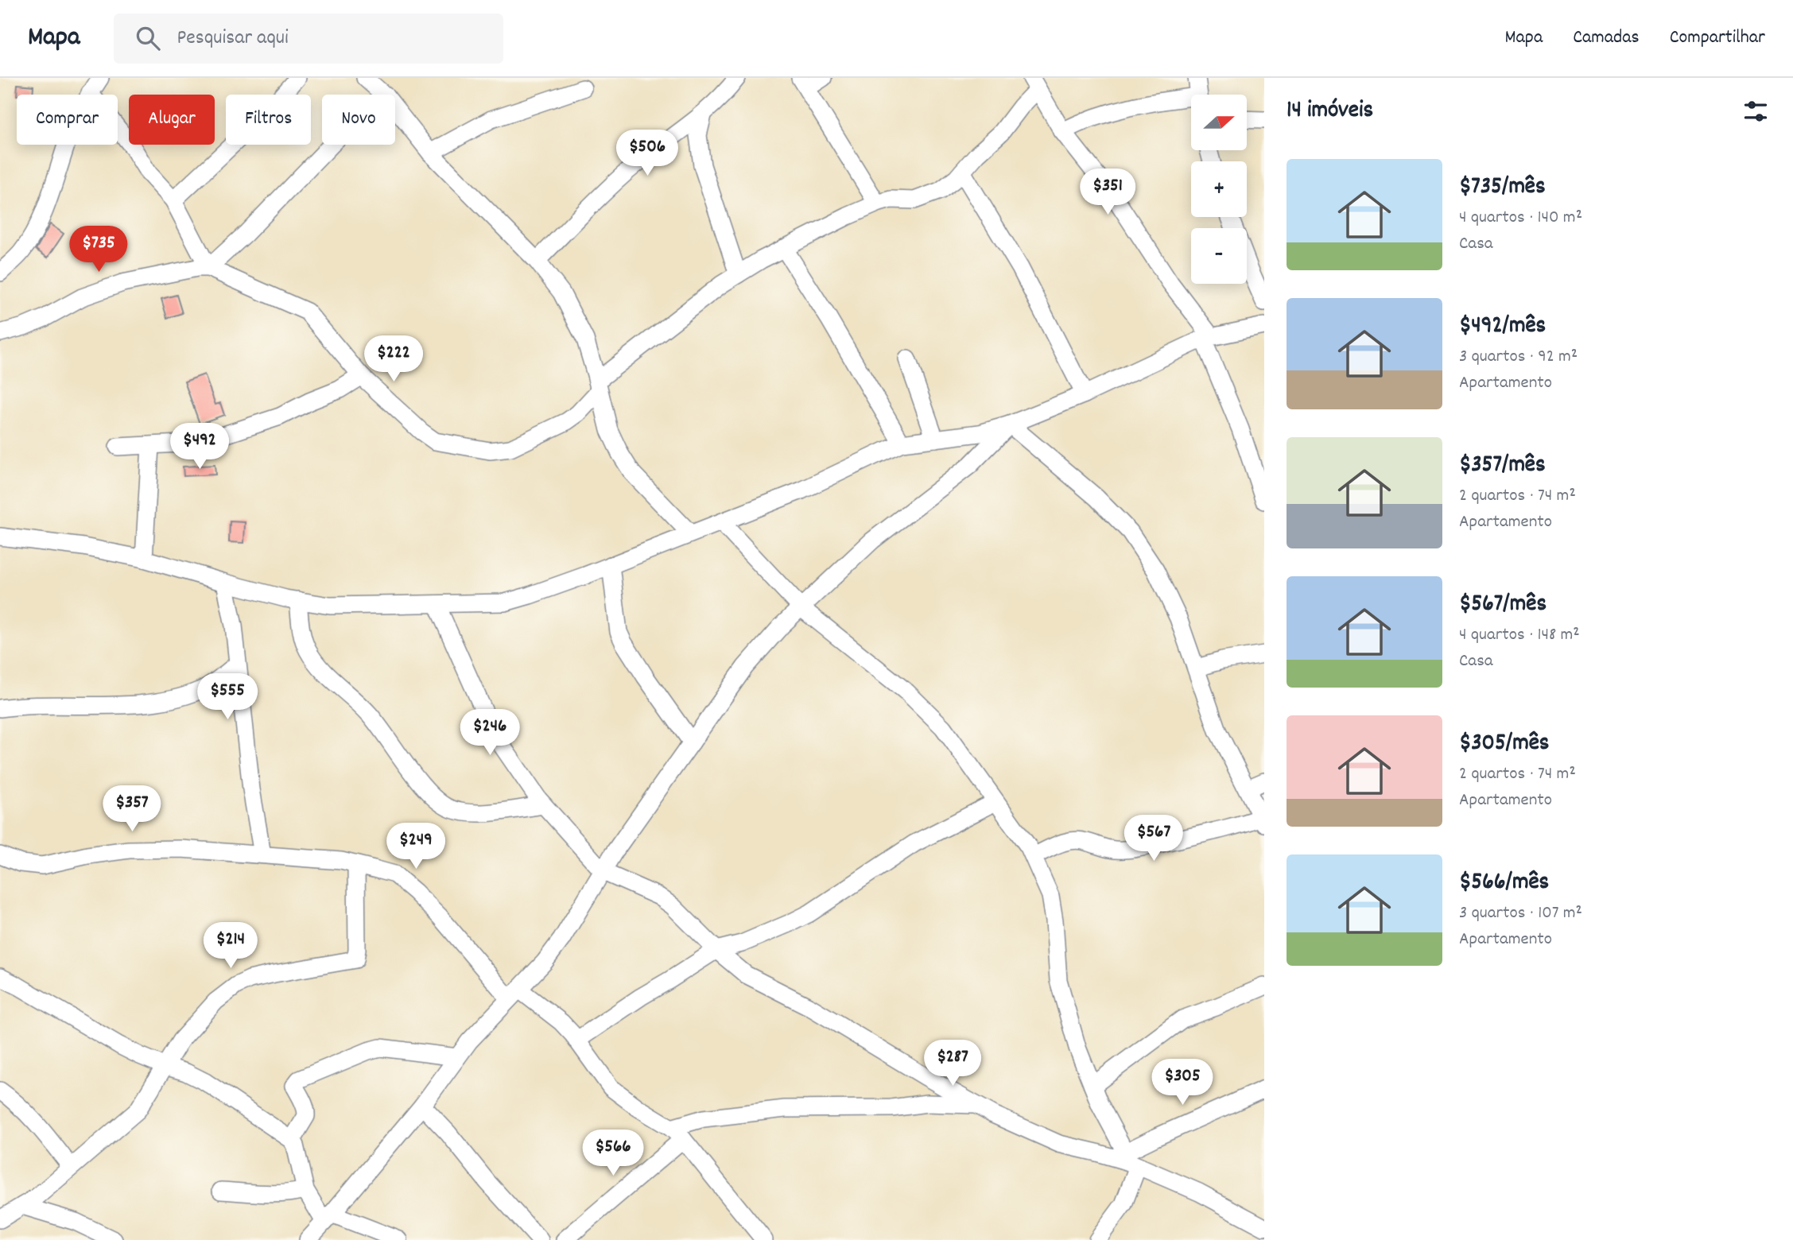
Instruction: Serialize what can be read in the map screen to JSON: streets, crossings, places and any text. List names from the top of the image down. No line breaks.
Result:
{"north":"right","page":{"header":"Mapa","search":"Pesquisar aqui","nav":["Mapa","Camadas","Compartilhar"],"heading":"14 imóveis","map_buttons":["+","−"],"chip":["Comprar","Alugar","Filtros","Novo"],"price":["$506","$351","$735","$222","$492","$555","$246","$357","$567","$249","$214","$287","$305","$566"],"list":[{"name":"$735/mês","note":"4 quartos · 140 m² · Casa"},{"name":"$492/mês","note":"3 quartos · 92 m² · Apartamento"},{"name":"$357/mês","note":"2 quartos · 74 m² · Apartamento"},{"name":"$567/mês","note":"4 quartos · 148 m² · Casa"},{"name":"$305/mês","note":"2 quartos · 74 m² · Apartamento"},{"name":"$566/mês","note":"3 quartos · 107 m² · Apartamento"}]}}
